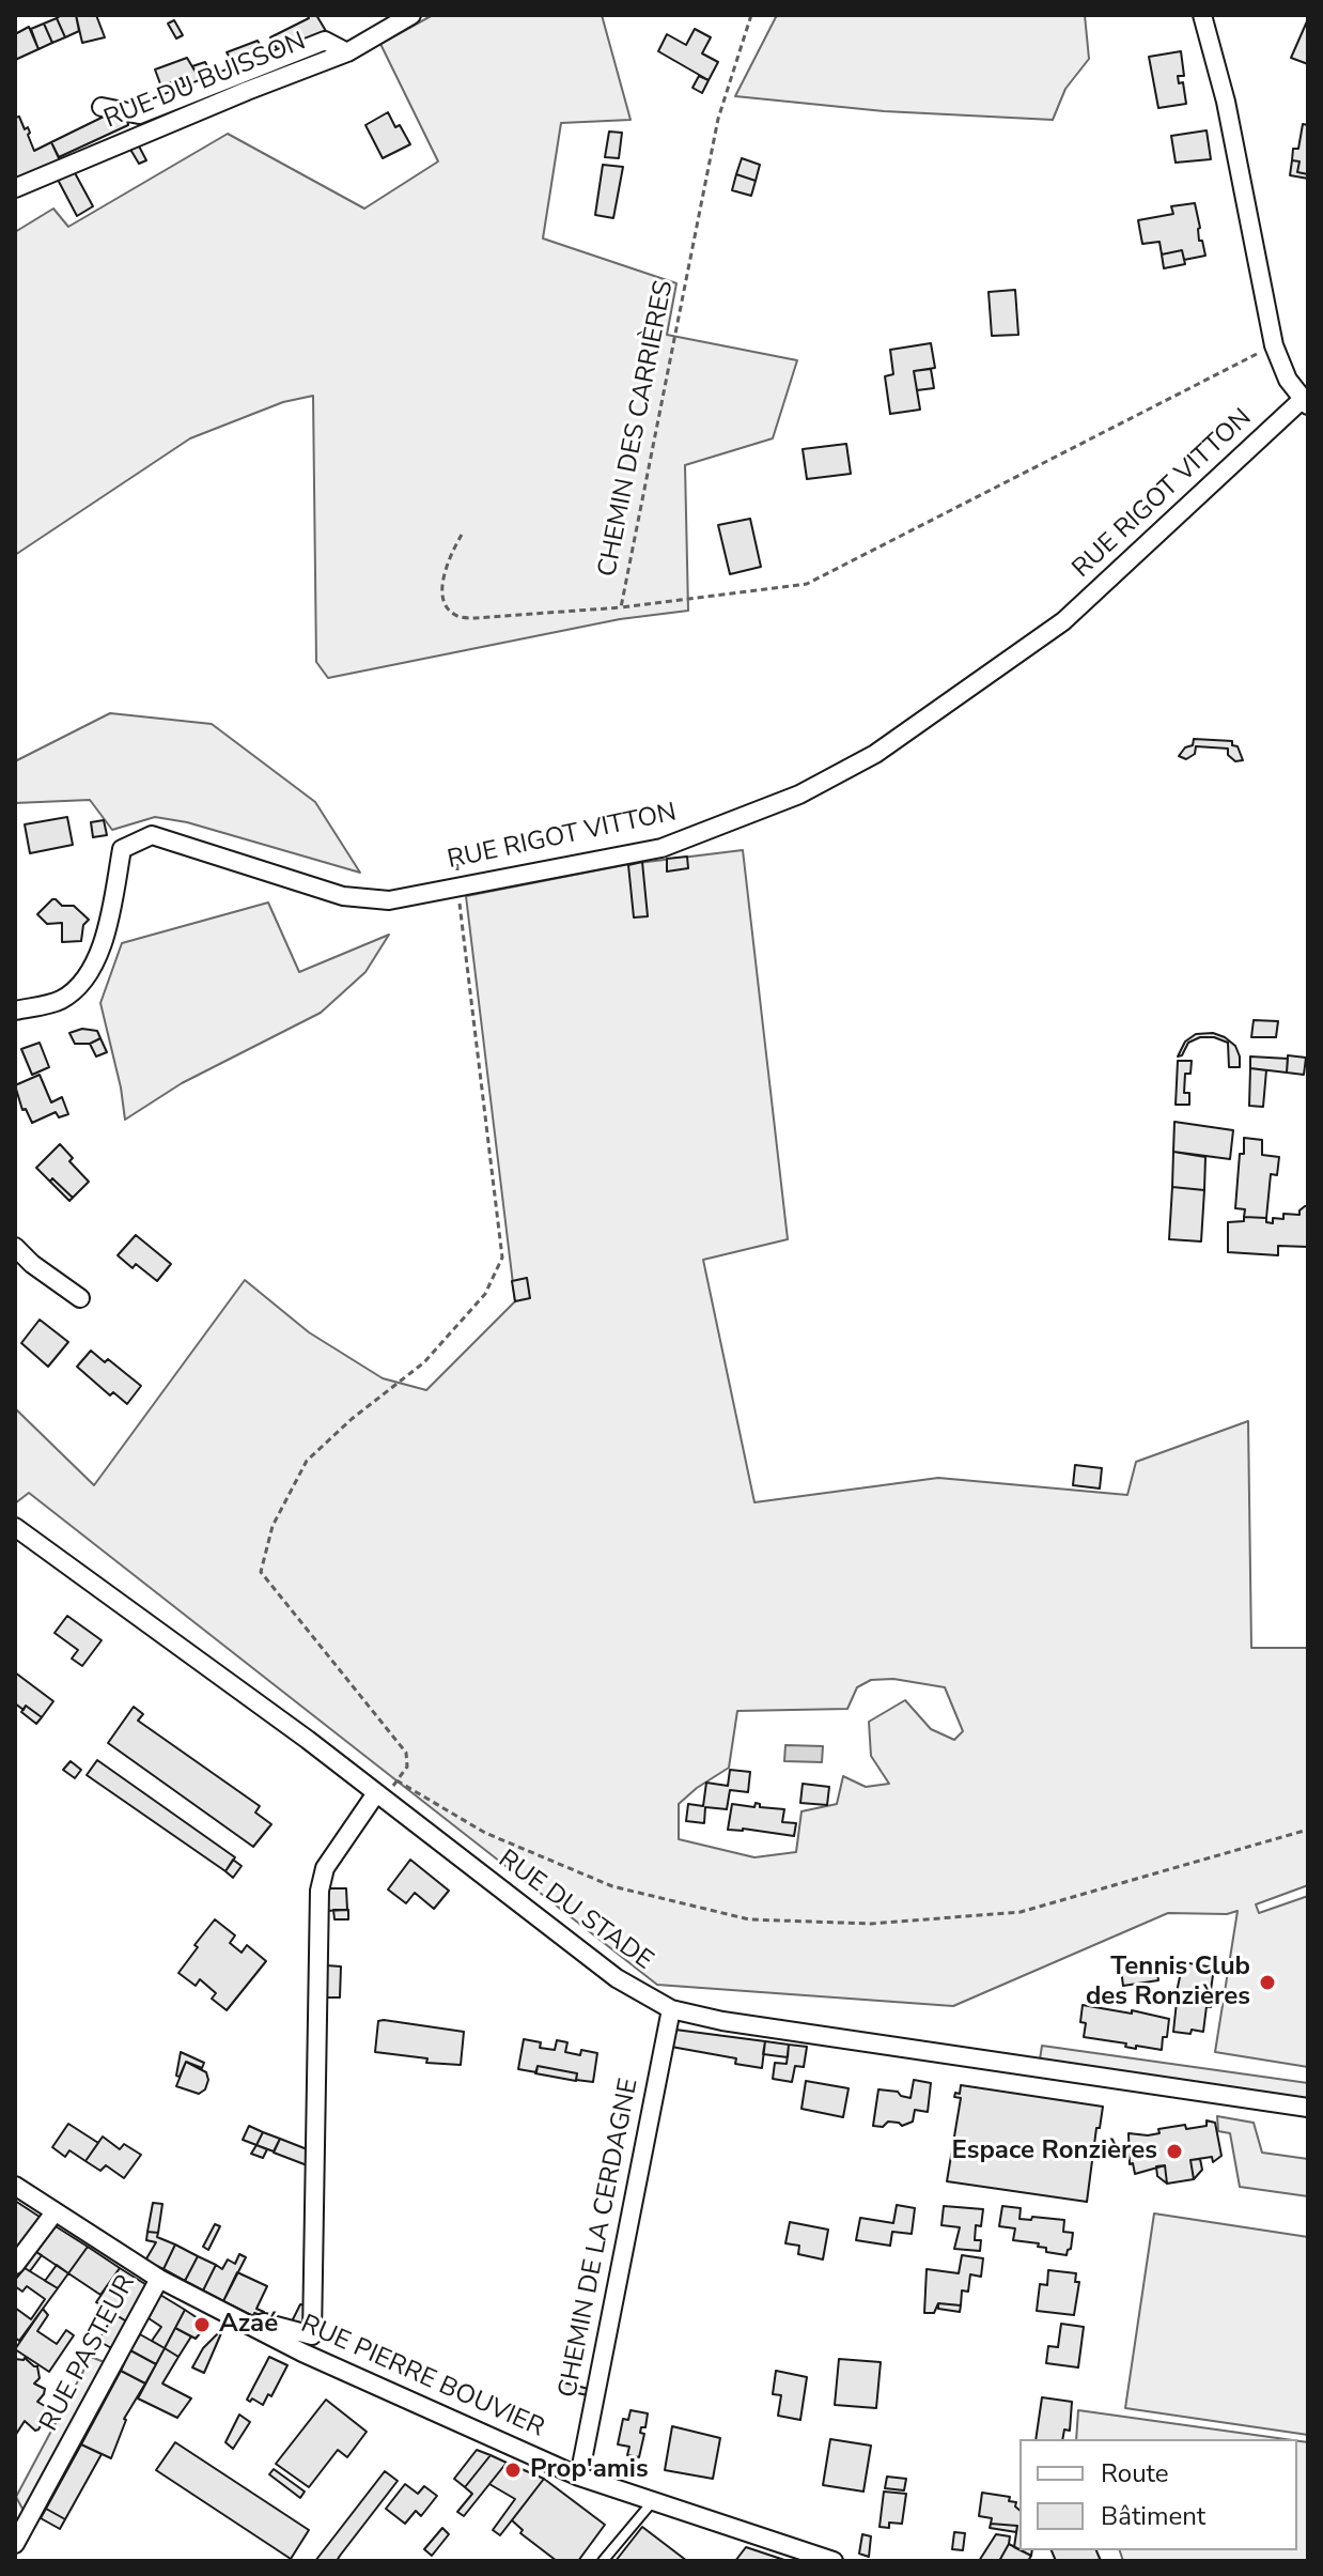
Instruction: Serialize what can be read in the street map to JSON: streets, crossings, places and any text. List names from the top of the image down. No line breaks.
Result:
{"streets":{"street":["RUE DU BUISSON","RUE RIGOT VITTON","RUE DU STADE","CHEMIN DE LA CERDAGNE","RUE PASTEUR","RUE PIERRE BOUVIER"],"path":["CHEMIN DES CARRIÈRES"]},"crossings":[["RUE DU STADE","CHEMIN DE LA CERDAGNE"],["CHEMIN DE LA CERDAGNE","RUE PIERRE BOUVIER"],["RUE PASTEUR","RUE PIERRE BOUVIER"]],"places":["Tennis Club des Ronzières","Espace Ronzières","Azaé","Prop'amis"],"legend":["Route","Bâtiment"]}
